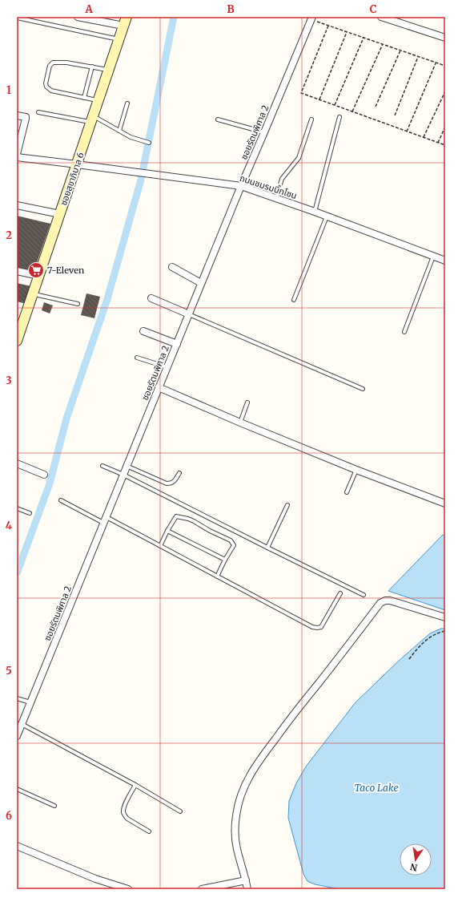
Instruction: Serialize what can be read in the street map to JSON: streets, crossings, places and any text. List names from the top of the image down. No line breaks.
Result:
{"streets":{"street":["ซอยรัตนพิศาล 2","ซอยสุขาภิบาล 6","ถนนชมรมบิ๊กโซน"]},"crossings":[["ซอยรัตนพิศาล 2","ถนนชมรมบิ๊กโซน"],["ซอยสุขาภิบาล 6","ถนนชมรมบิ๊กโซน"]],"water":["Taco Lake"],"places":{"supermarket":["7-Eleven"]},"north":"bottom","grid":{"columns":["A","B","C"],"rows":["1","2","3","4","5","6"]}}
